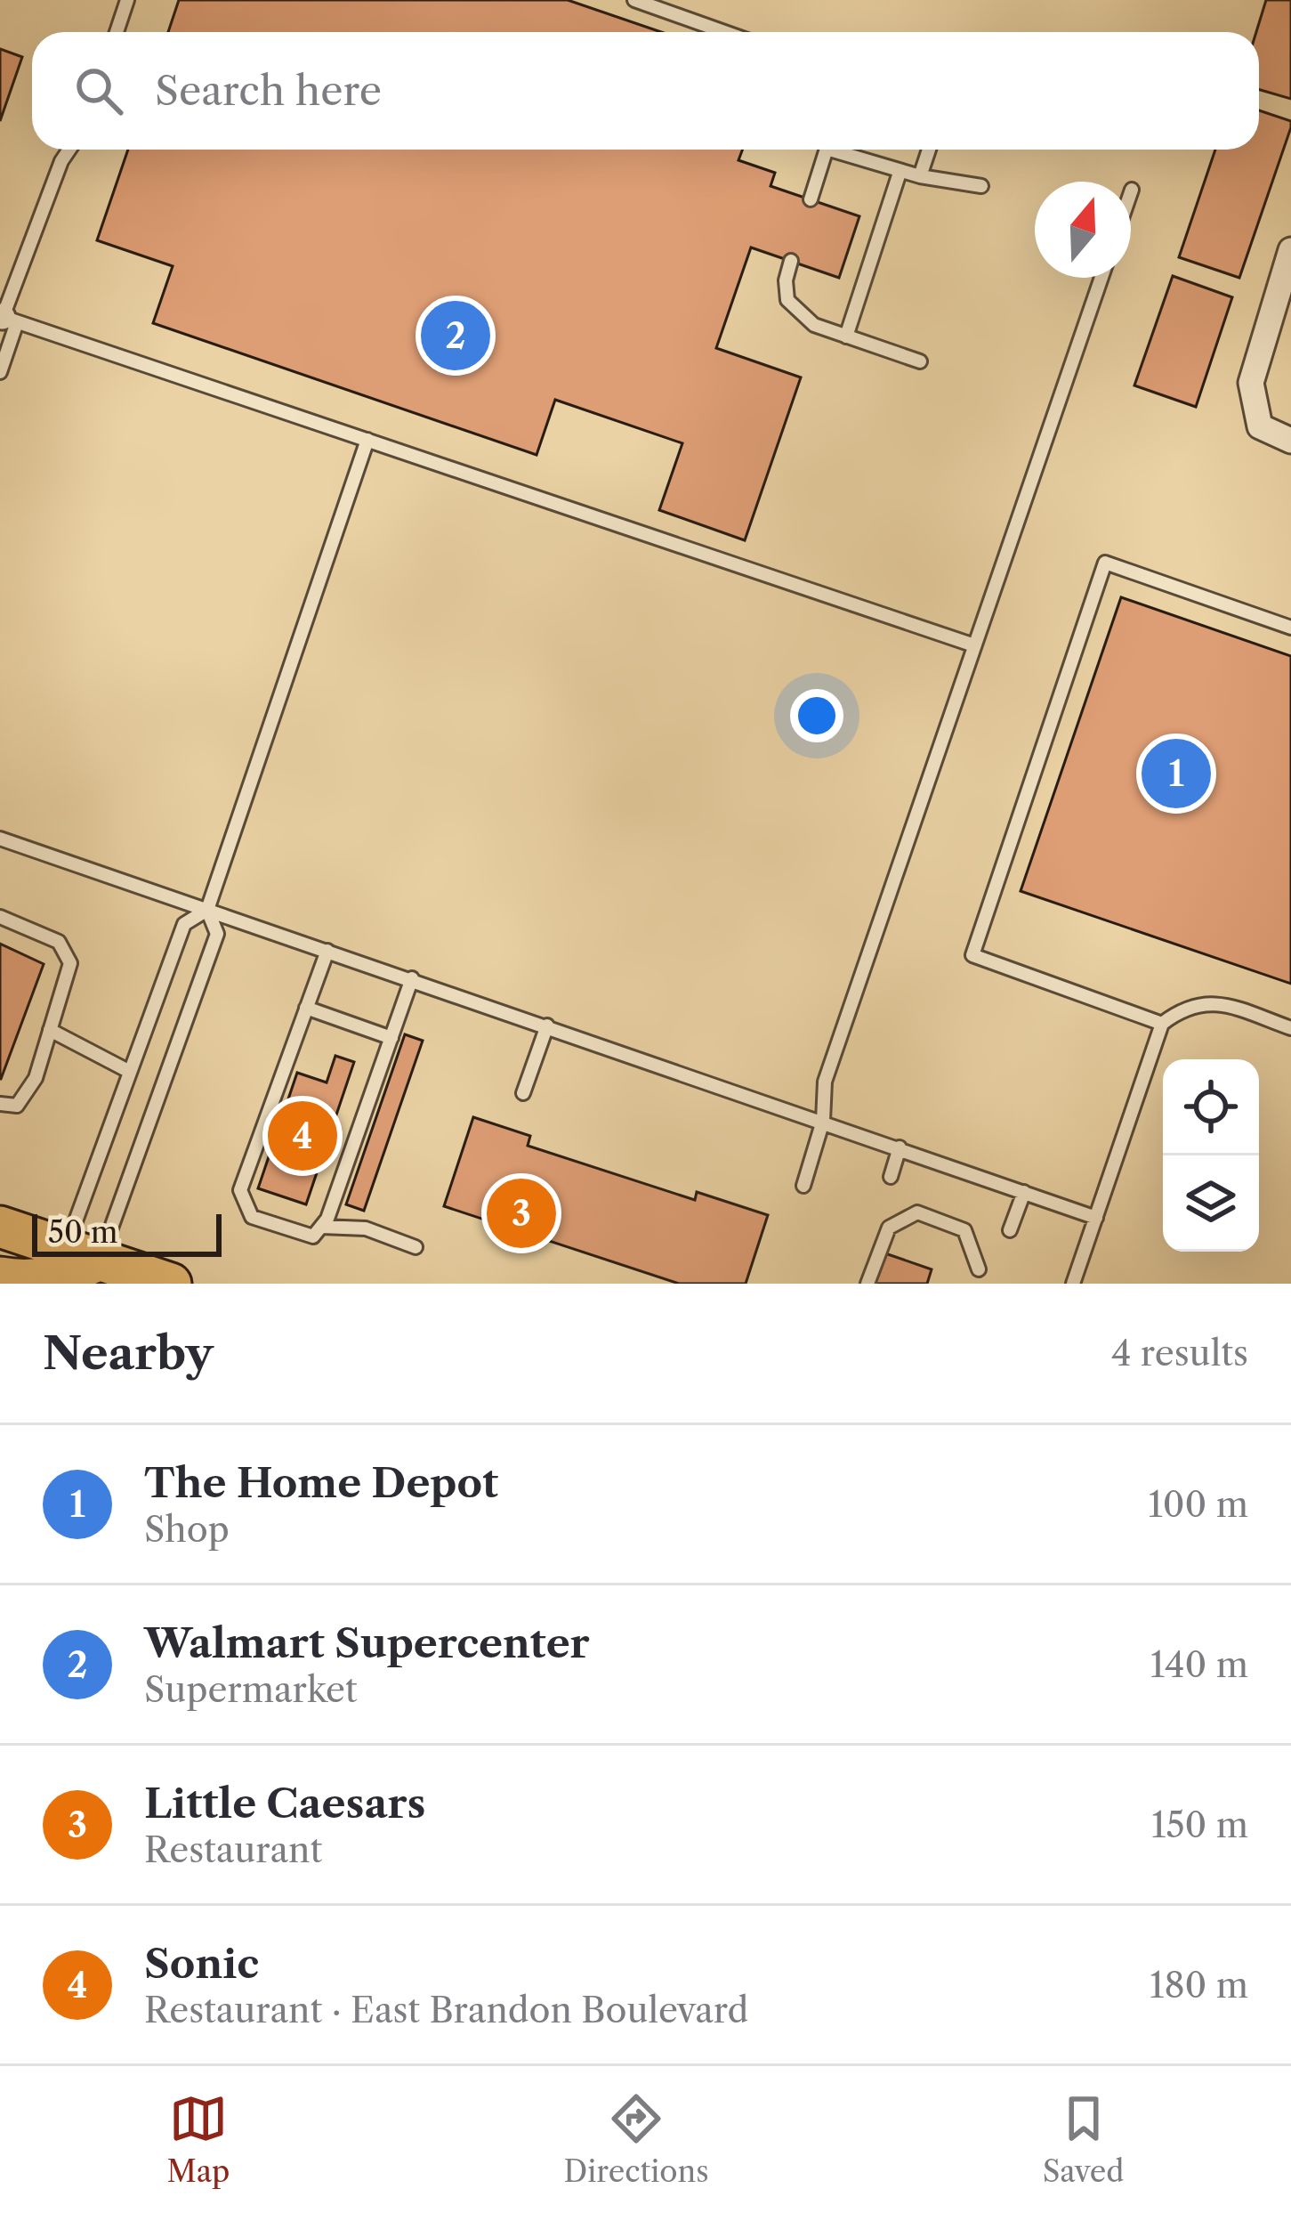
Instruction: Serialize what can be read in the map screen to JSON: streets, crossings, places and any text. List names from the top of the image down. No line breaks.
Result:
{"scale_bar":"50 m","north":"top","page":{"search":"Search here","pins":["2","1","4","3"],"scale":"50 m","heading":["Nearby","4 results"],"list":[{"mark":"1","name":"The Home Depot","note":"Shop","value":"100 m"},{"mark":"2","name":"Walmart Supercenter","note":"Supermarket","value":"140 m"},{"mark":"3","name":"Little Caesars","note":"Restaurant","value":"150 m"},{"mark":"4","name":"Sonic","note":"Restaurant · East Brandon Boulevard","value":"180 m"}],"nav":["Map","Directions","Saved"]}}
